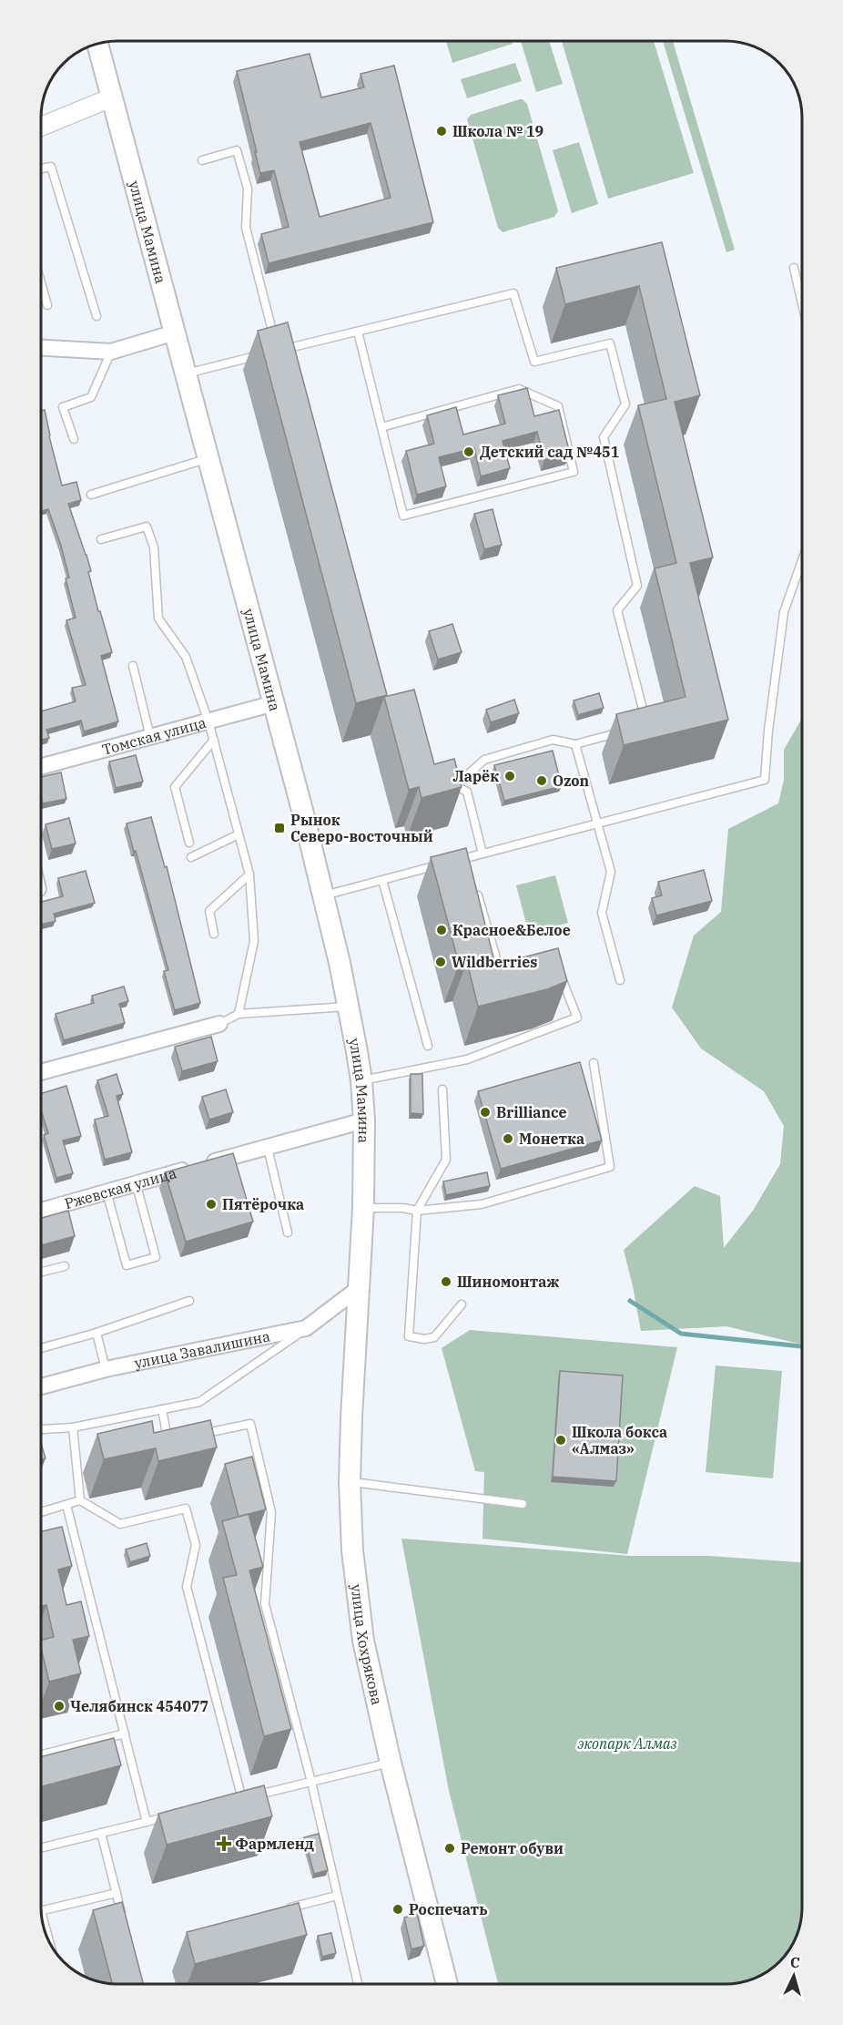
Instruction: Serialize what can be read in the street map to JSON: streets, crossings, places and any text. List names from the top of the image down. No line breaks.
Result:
{"streets":{"main road":["улица Мамина","улица Хохрякова"],"street":["Томская улица","Ржевская улица","улица Завалишина"]},"crossings":[["улица Мамина","Томская улица"],["улица Мамина","Ржевская улица"],["улица Мамина","улица Завалишина"],["улица Мамина","улица Хохрякова"],["улица Завалишина","улица Хохрякова"]],"parks":["экопарк Алмаз"],"places":{"other":["Школа № 19","Детский сад №451","Ларёк","Ozon","Красное&Белое","Wildberries","Brilliance","Монетка","Пятёрочка","Шиномонтаж","Школа бокса «Алмаз»","Челябинск 454077","Ремонт обуви","Роспечать"],"transit":["Рынок Северо-восточный"],"health":["Фармленд"]},"north":"top"}
